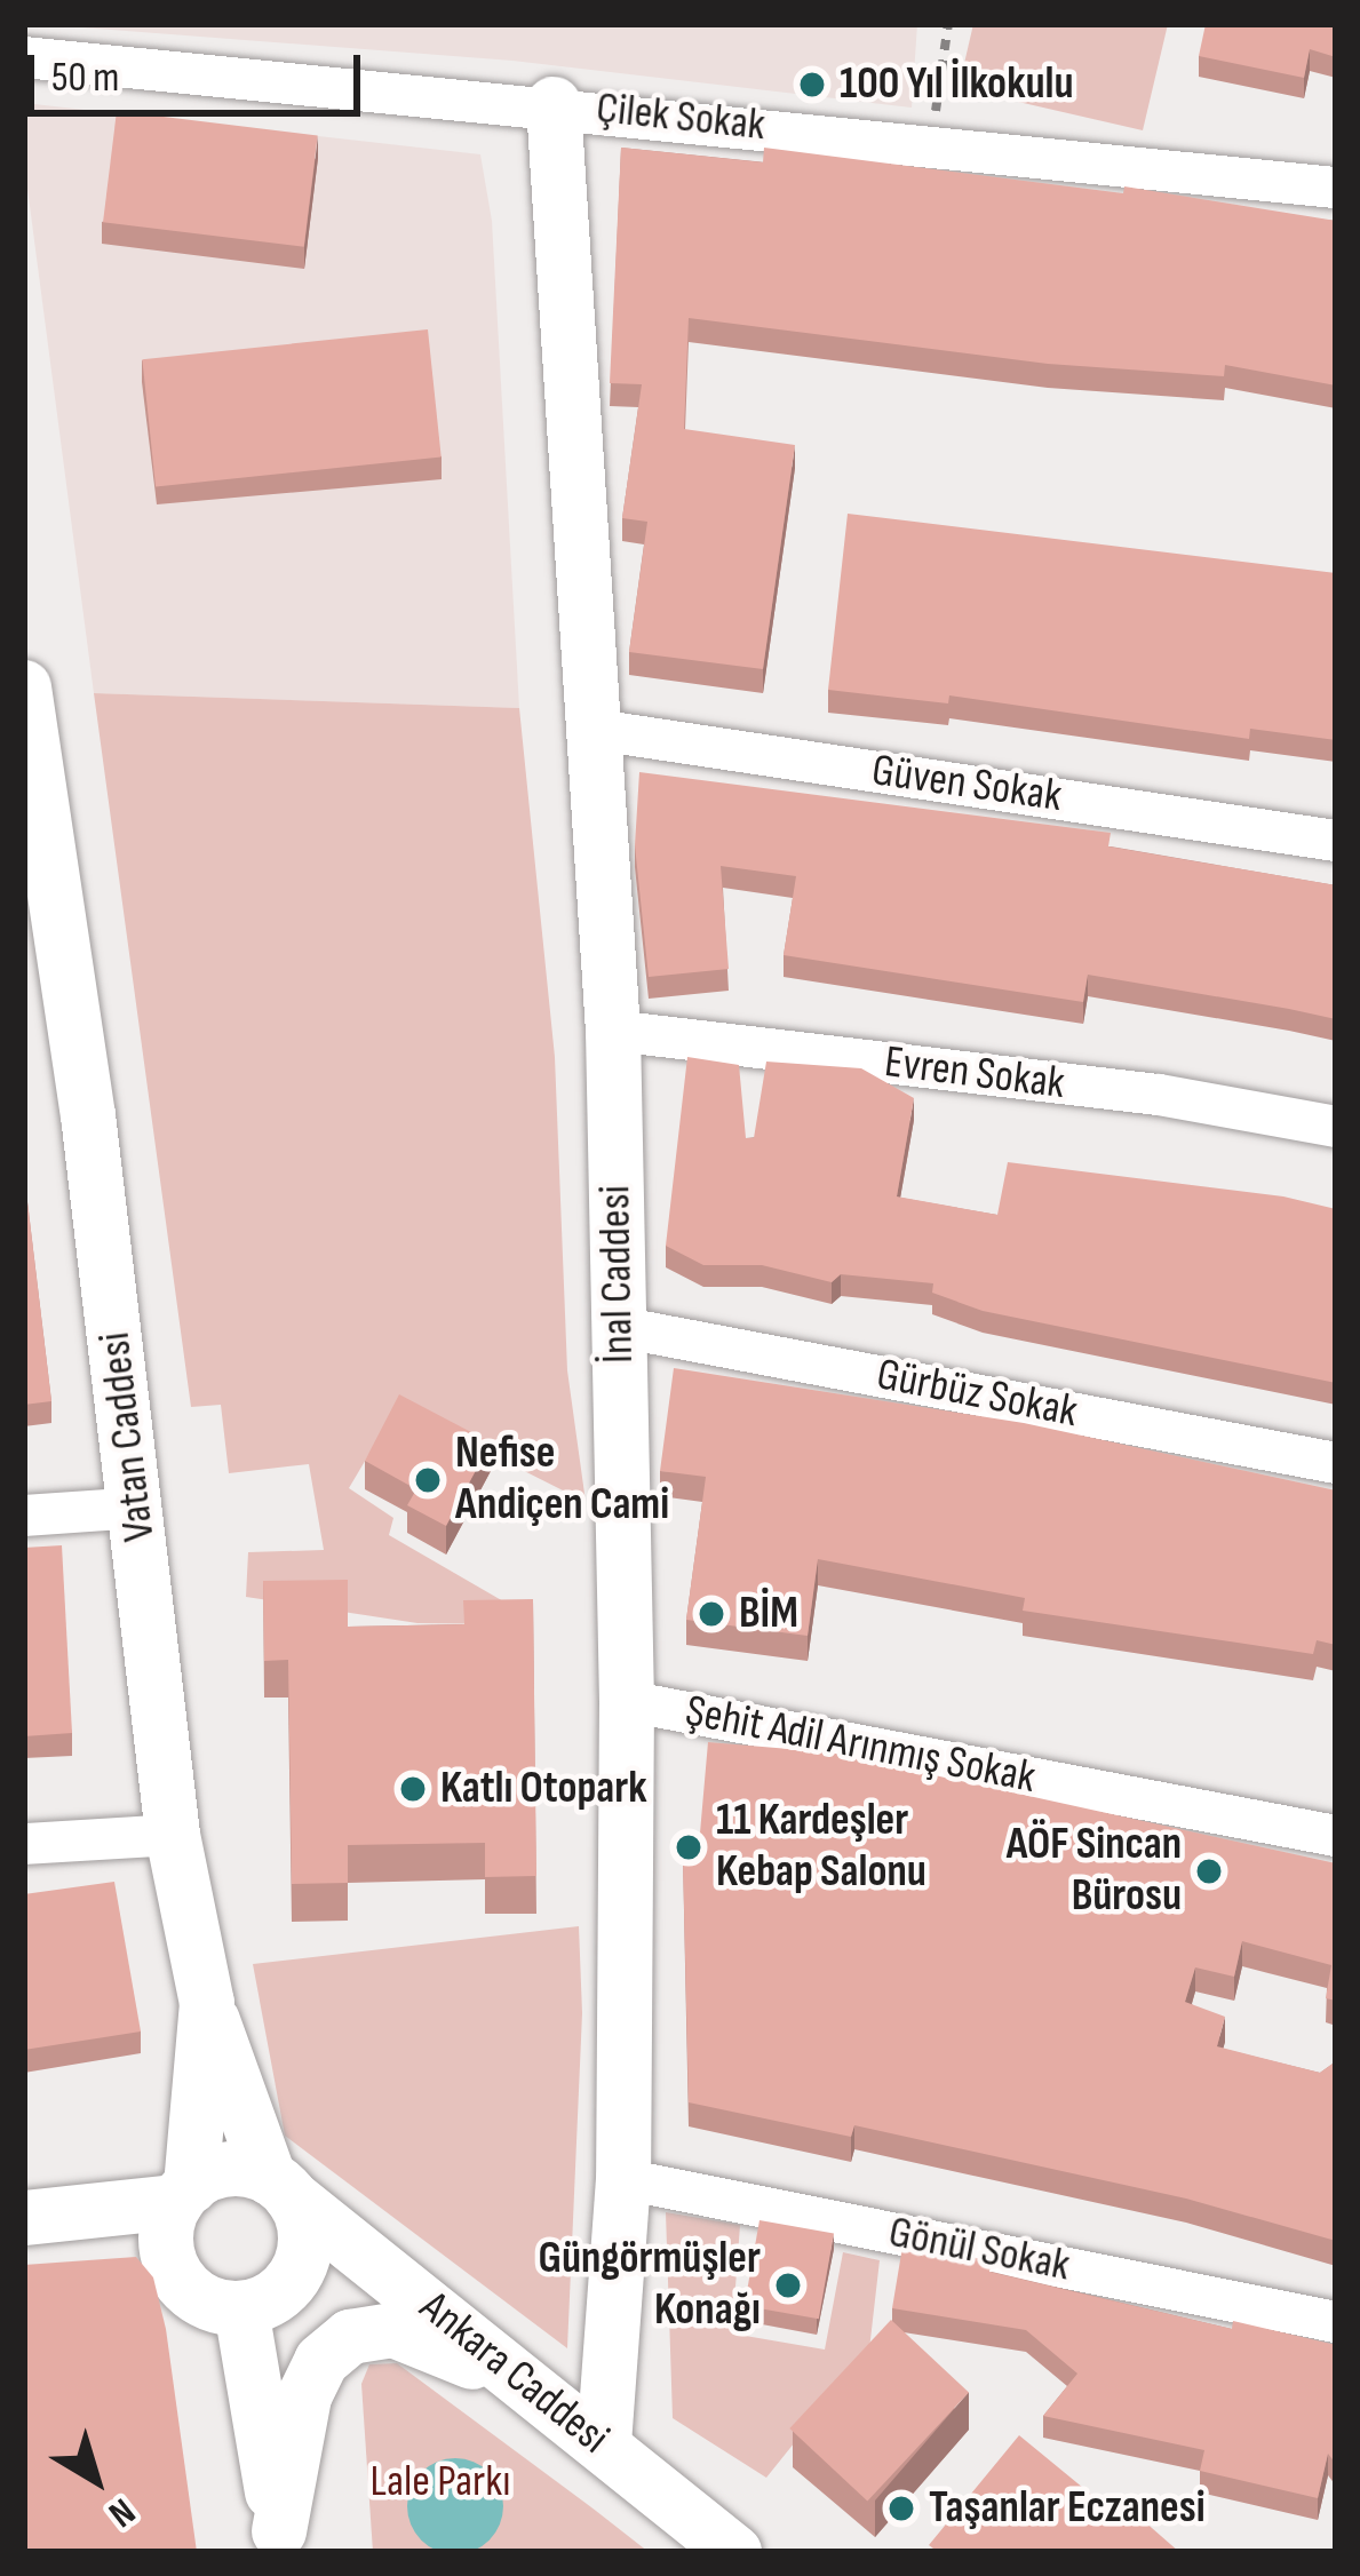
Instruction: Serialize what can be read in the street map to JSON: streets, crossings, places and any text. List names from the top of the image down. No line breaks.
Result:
{"streets":{"main road":["İnal Caddesi","Vatan Caddesi","Ankara Caddesi"],"street":["Çilek Sokak","Güven Sokak","Evren Sokak","Gürbüz Sokak","Şehit Adil Arınmış Sokak","Gönül Sokak"]},"crossings":[["Çilek Sokak","İnal Caddesi"],["Güven Sokak","İnal Caddesi"],["Evren Sokak","İnal Caddesi"],["İnal Caddesi","Gürbüz Sokak"],["İnal Caddesi","Şehit Adil Arınmış Sokak"],["İnal Caddesi","Gönül Sokak"],["İnal Caddesi","Ankara Caddesi"],["Vatan Caddesi","Ankara Caddesi"]],"parks":["Lale Parkı"],"places":["100 Yıl İlkokulu","Nefise Andiçen Cami","BİM","Katlı Otopark","11 Kardeşler Kebap Salonu","AÖF Sincan Bürosu","Güngörmüşler Konağı","Taşanlar Eczanesi"],"scale_bar":"50 m","north":"bottom right"}
